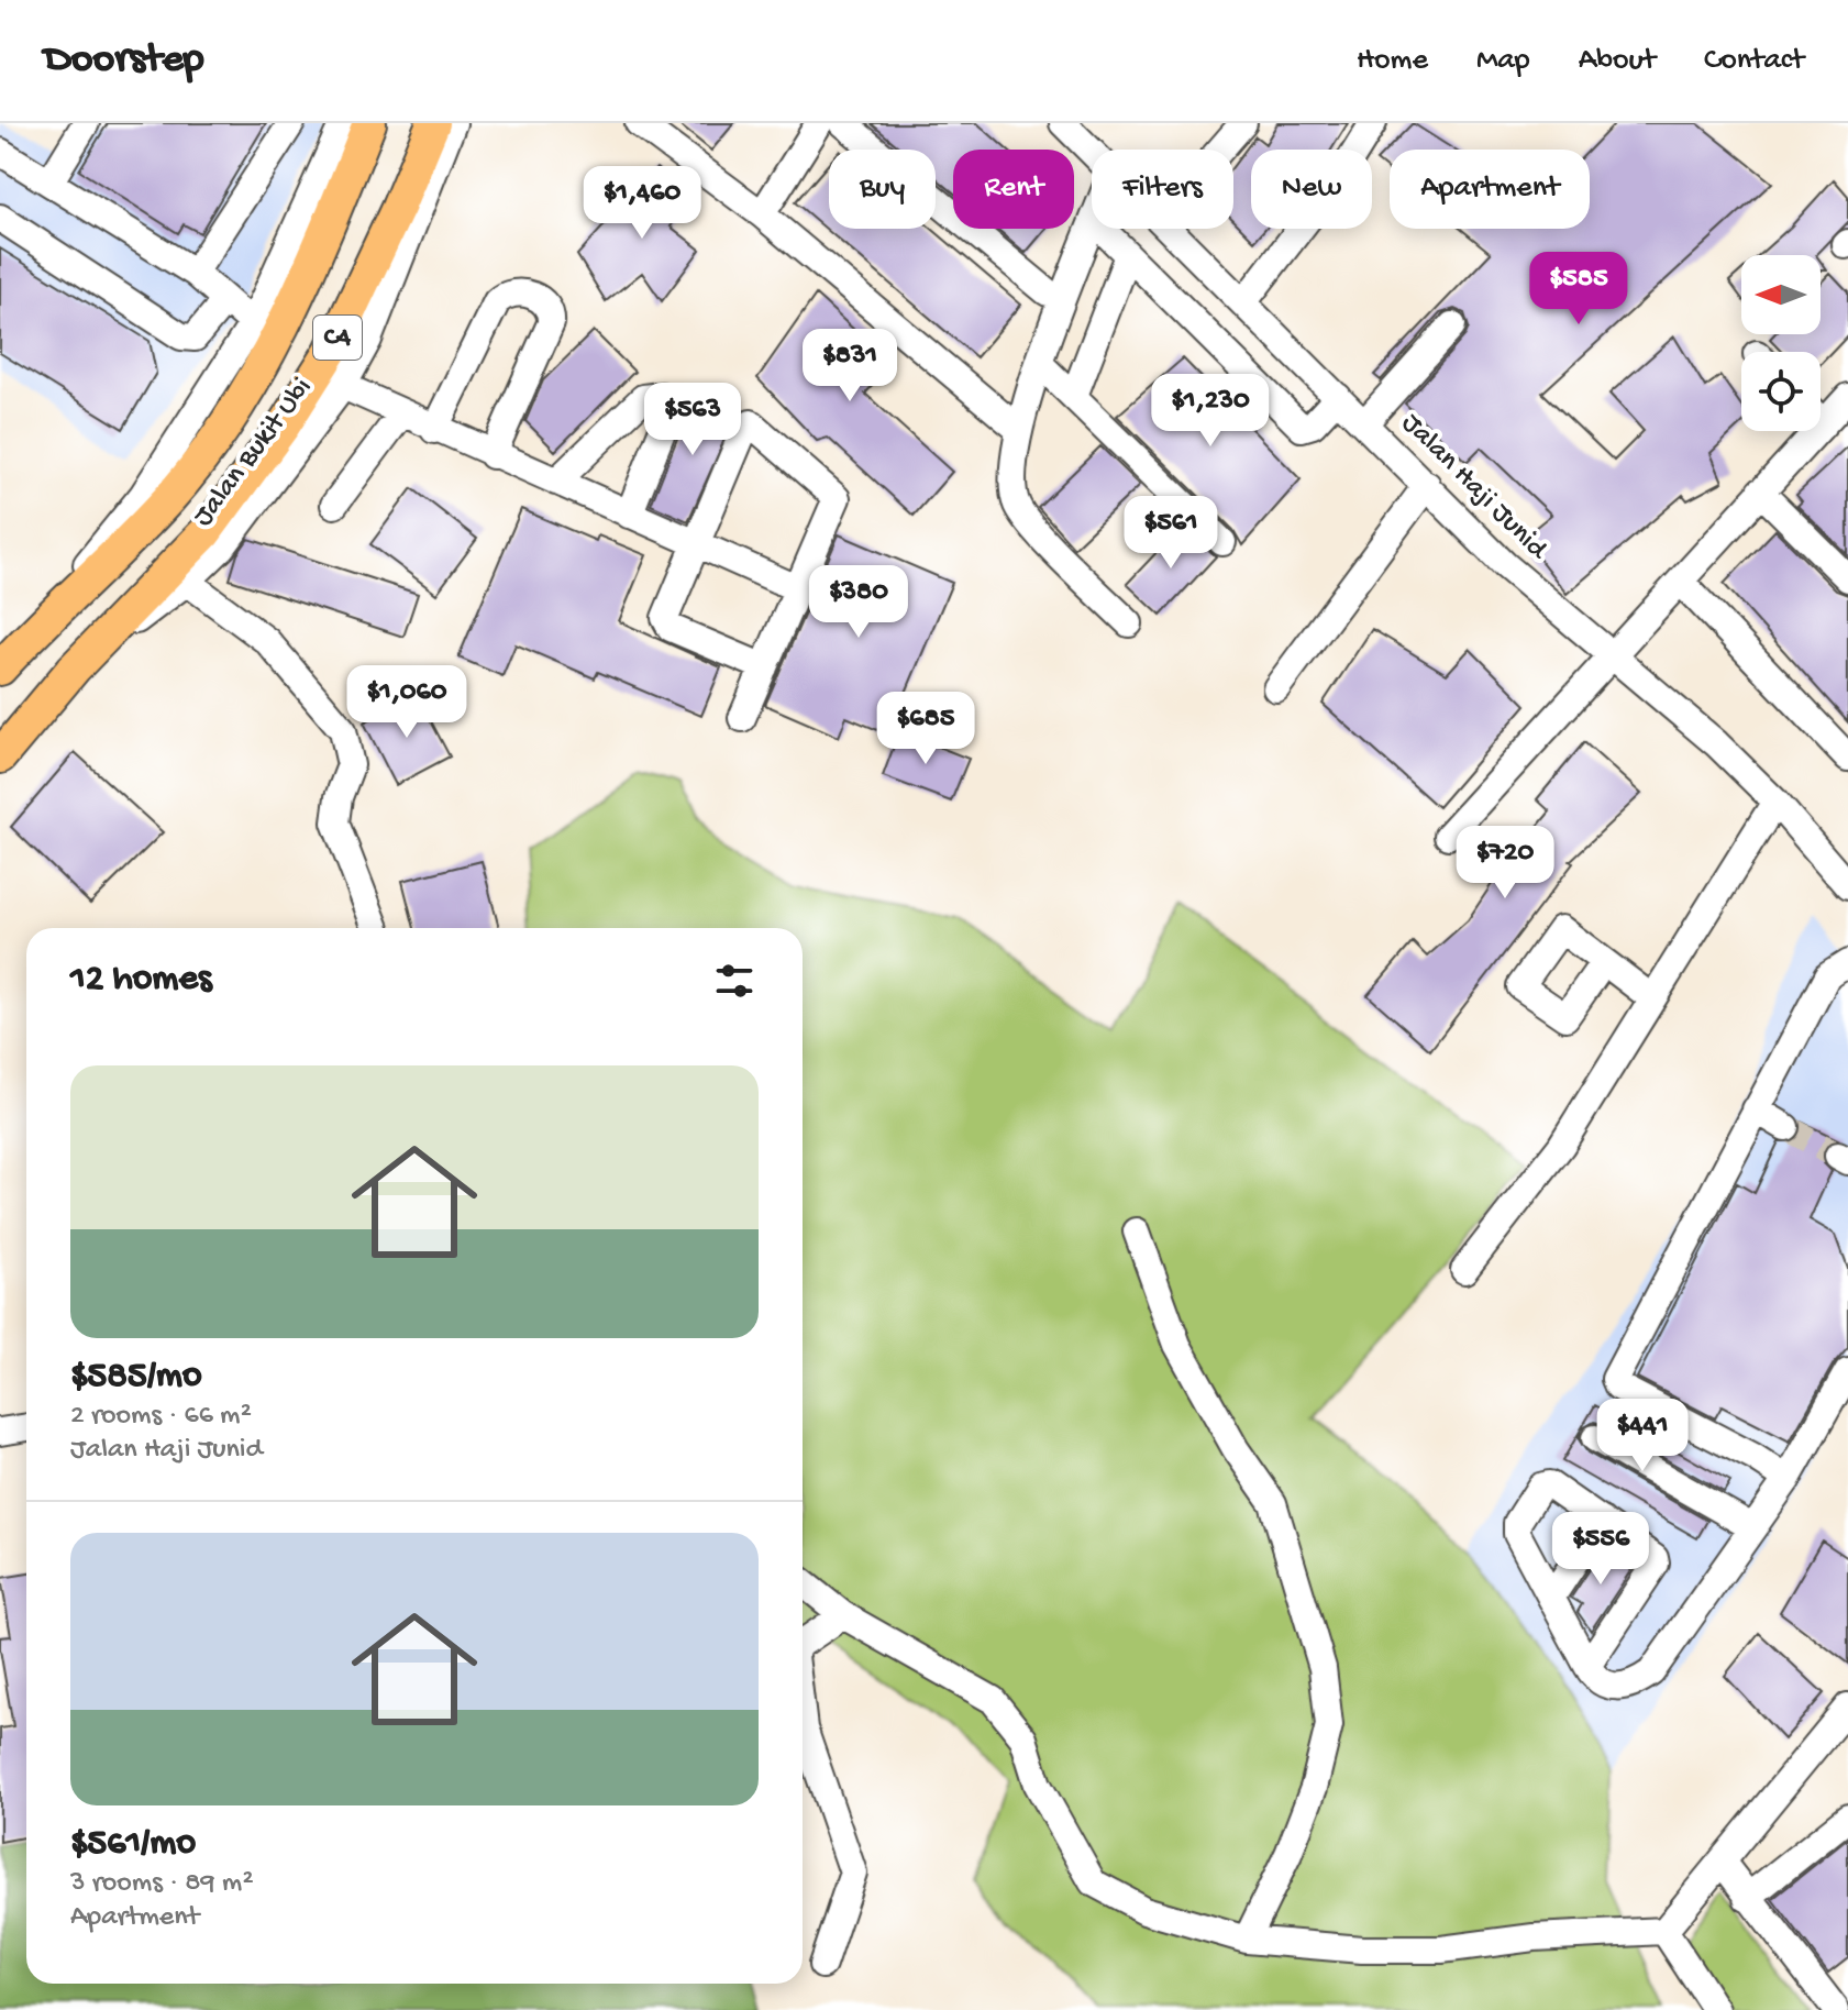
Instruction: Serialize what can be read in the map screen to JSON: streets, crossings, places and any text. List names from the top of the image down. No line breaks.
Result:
{"streets":{"main road":["C4"],"street":["Jalan Bukit Ubi","Jalan Haji Junid"]},"crossings":[["C4","Jalan Bukit Ubi"]],"north":"left","page":{"header":"Doorstep","nav":["Home","Map","About","Contact"],"chip":["Buy","Rent","Filters","New","Apartment"],"price":["$1,460","$585","$831","$1,230","$563","$561","$380","$1,060","$685","$720","$441","$556"],"heading":"12 homes","list":[{"name":"$585/mo","note":"2 rooms · 66 m² · Jalan Haji Junid"},{"name":"$561/mo","note":"3 rooms · 89 m² · Apartment"}]}}
